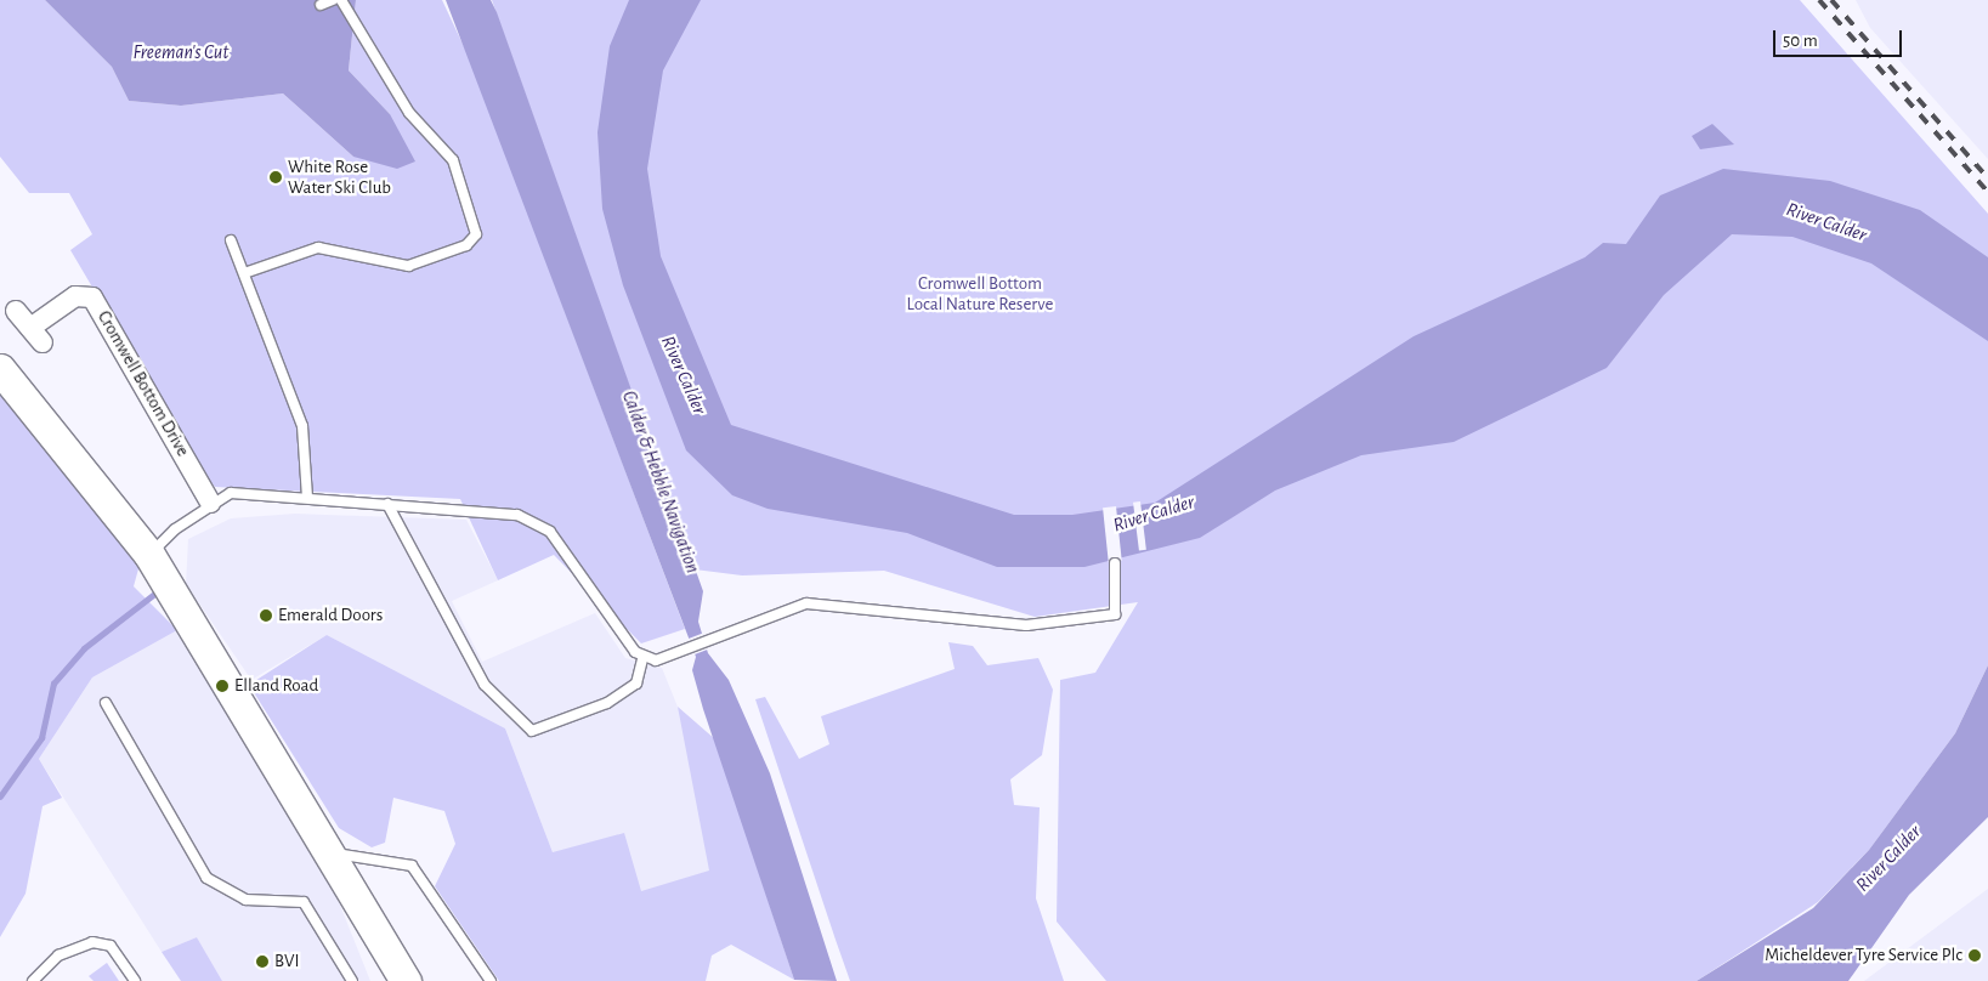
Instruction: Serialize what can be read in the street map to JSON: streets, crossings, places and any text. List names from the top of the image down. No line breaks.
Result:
{"streets":{"street":["Cromwell Bottom Drive"]},"water":["Freeman's Cut","River Calder","Calder & Hebble Navigation"],"parks":["Cromwell Bottom Local Nature Reserve"],"places":["White Rose Water Ski Club","Emerald Doors","Elland Road","Micheldever Tyre Service Plc","BVI"],"scale_bar":"50 m"}
